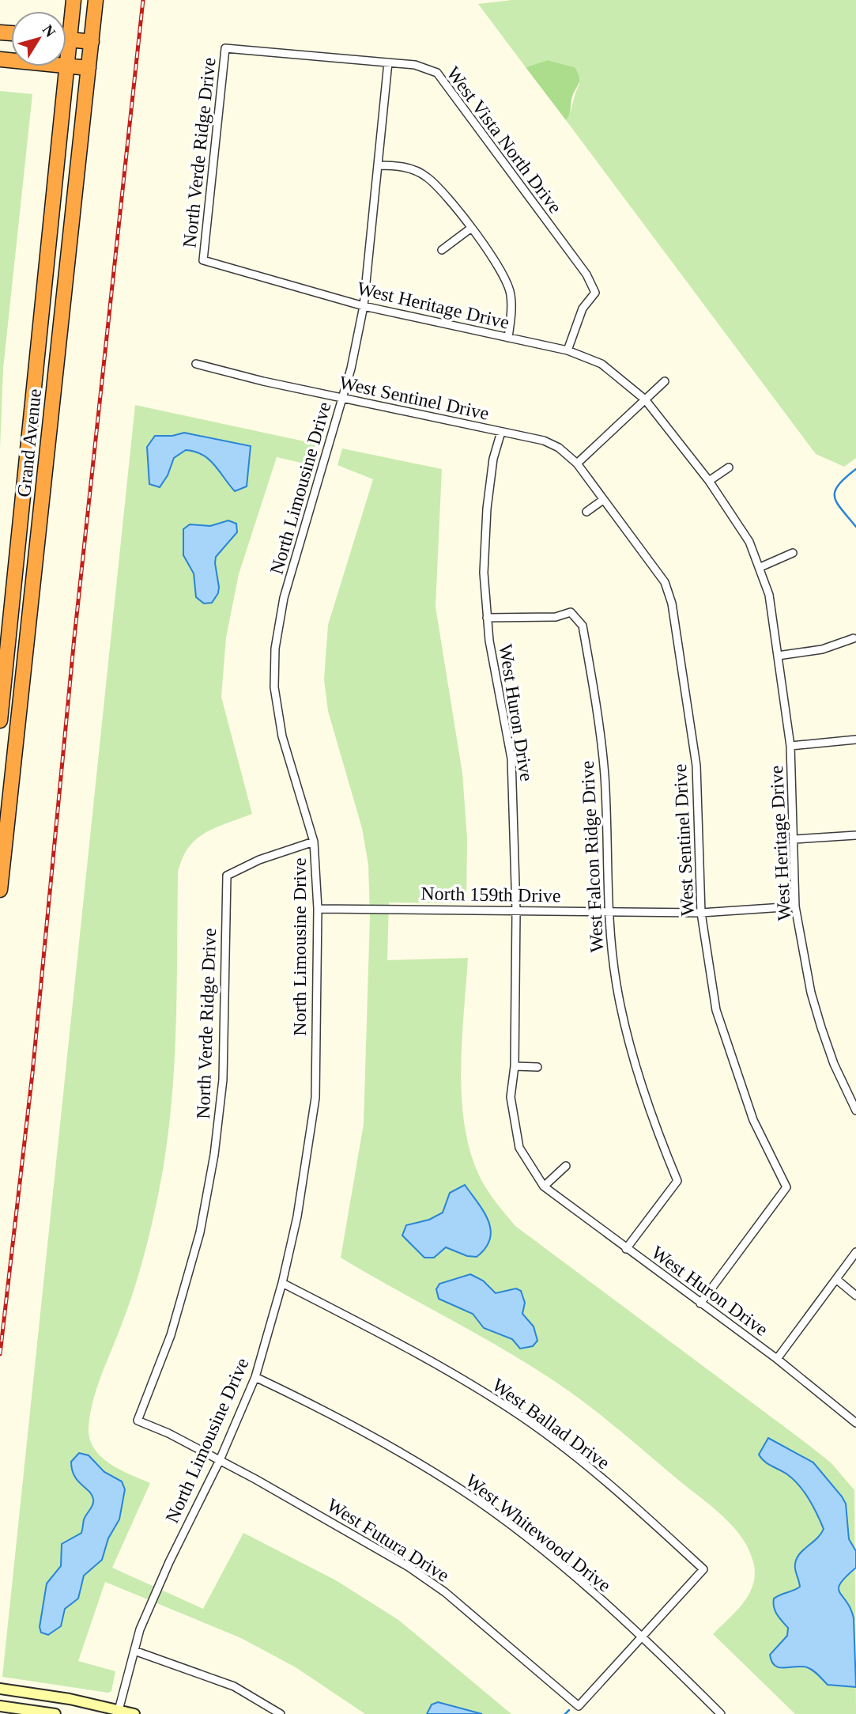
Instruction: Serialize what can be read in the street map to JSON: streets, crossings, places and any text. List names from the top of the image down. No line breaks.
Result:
{"streets":{"highway":["Grand Avenue"],"street":["West Vista North Drive","North Verde Ridge Drive","West Heritage Drive","West Sentinel Drive","North Limousine Drive","West Huron Drive","West Falcon Ridge Drive","North 159th Drive","West Ballad Drive","West Whitewood Drive","West Futura Drive"]},"crossings":[["West Vista North Drive","North Verde Ridge Drive"],["West Vista North Drive","West Heritage Drive"],["West Vista North Drive","North Limousine Drive"],["North Verde Ridge Drive","West Heritage Drive"],["North Verde Ridge Drive","North Limousine Drive"],["North Verde Ridge Drive","West Futura Drive"],["West Heritage Drive","North Limousine Drive"],["West Heritage Drive","North 159th Drive"],["West Sentinel Drive","North Limousine Drive"],["West Sentinel Drive","West Huron Drive"],["West Sentinel Drive","North 159th Drive"],["North Limousine Drive","North 159th Drive"],["North Limousine Drive","West Ballad Drive"],["North Limousine Drive","West Whitewood Drive"],["North Limousine Drive","West Futura Drive"],["West Huron Drive","West Falcon Ridge Drive"],["West Huron Drive","North 159th Drive"],["West Falcon Ridge Drive","North 159th Drive"],["West Ballad Drive","West Whitewood Drive"],["West Ballad Drive","West Futura Drive"],["West Whitewood Drive","West Futura Drive"]],"north":"top right"}
